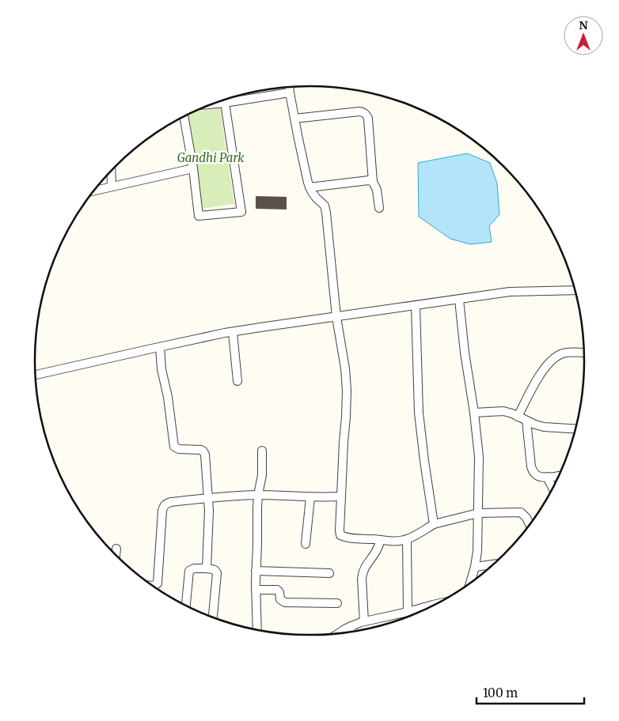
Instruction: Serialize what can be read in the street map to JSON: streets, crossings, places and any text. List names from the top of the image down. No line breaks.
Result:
{"parks":["Gandhi Park"],"scale_bar":"100 m","north":"top"}
